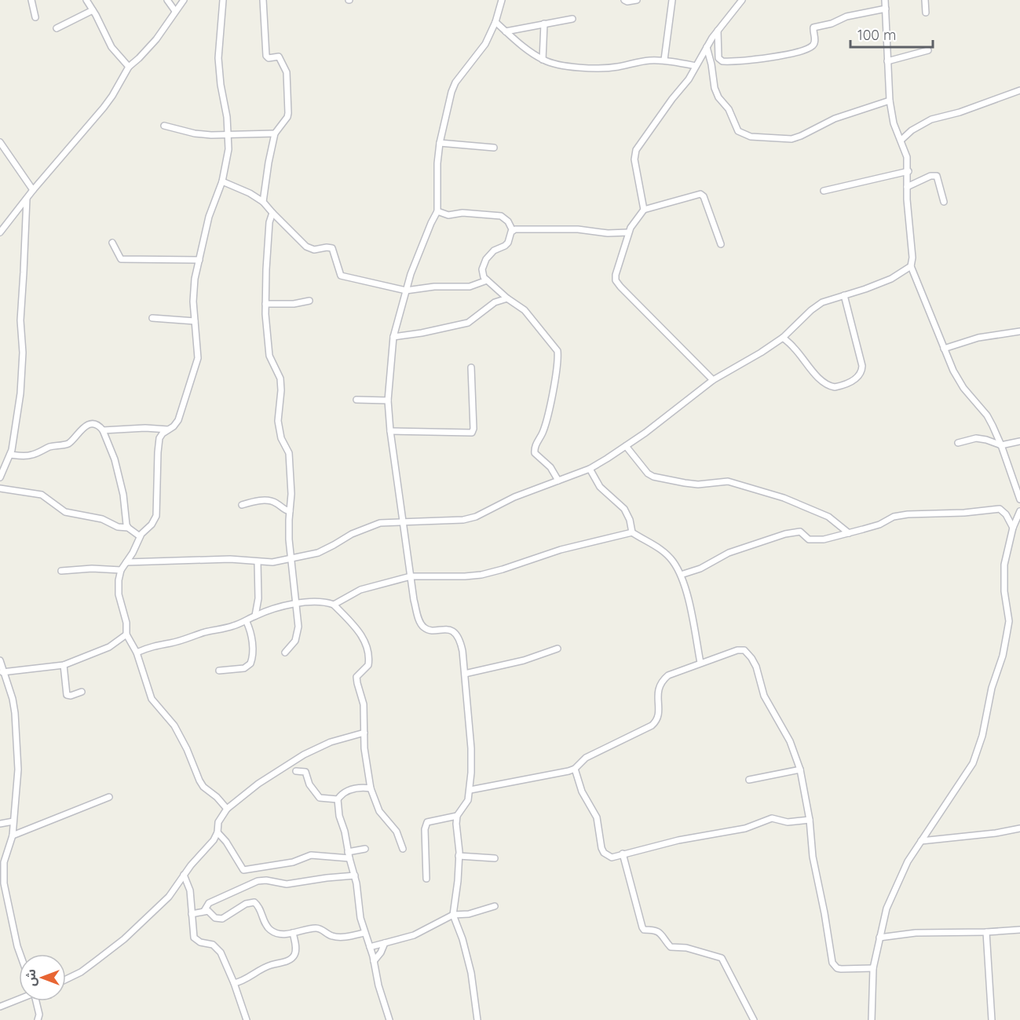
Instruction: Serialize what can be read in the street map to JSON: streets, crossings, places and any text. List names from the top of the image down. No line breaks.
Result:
{"scale_bar":"100 m","north":"left"}
